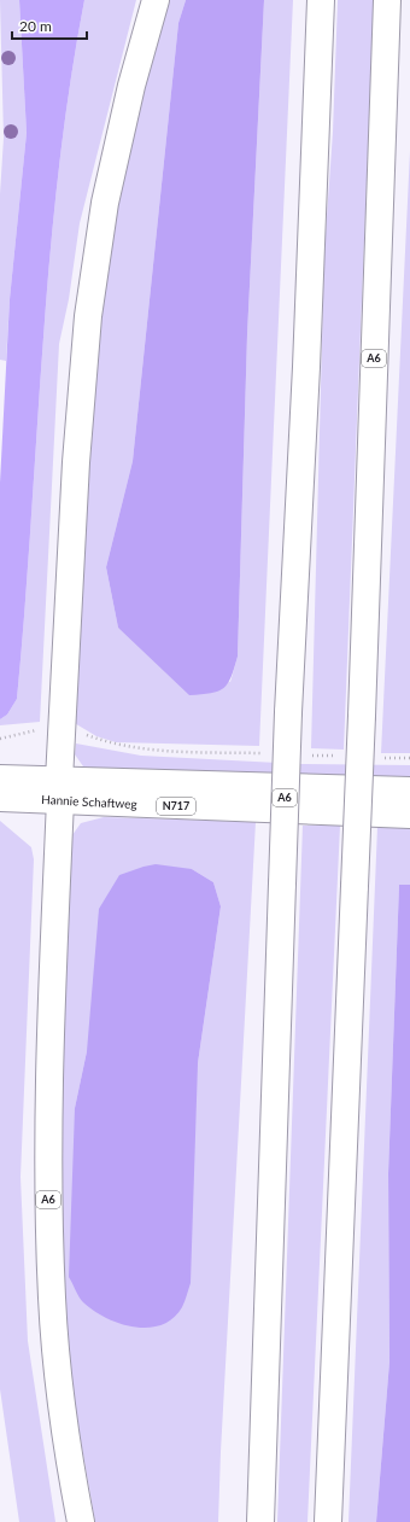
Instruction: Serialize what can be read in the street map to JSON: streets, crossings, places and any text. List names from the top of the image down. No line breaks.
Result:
{"streets":{"main road":["A6","Hannie Schaftweg","N717"]},"crossings":[["A6","Hannie Schaftweg"]],"scale_bar":"20 m"}
